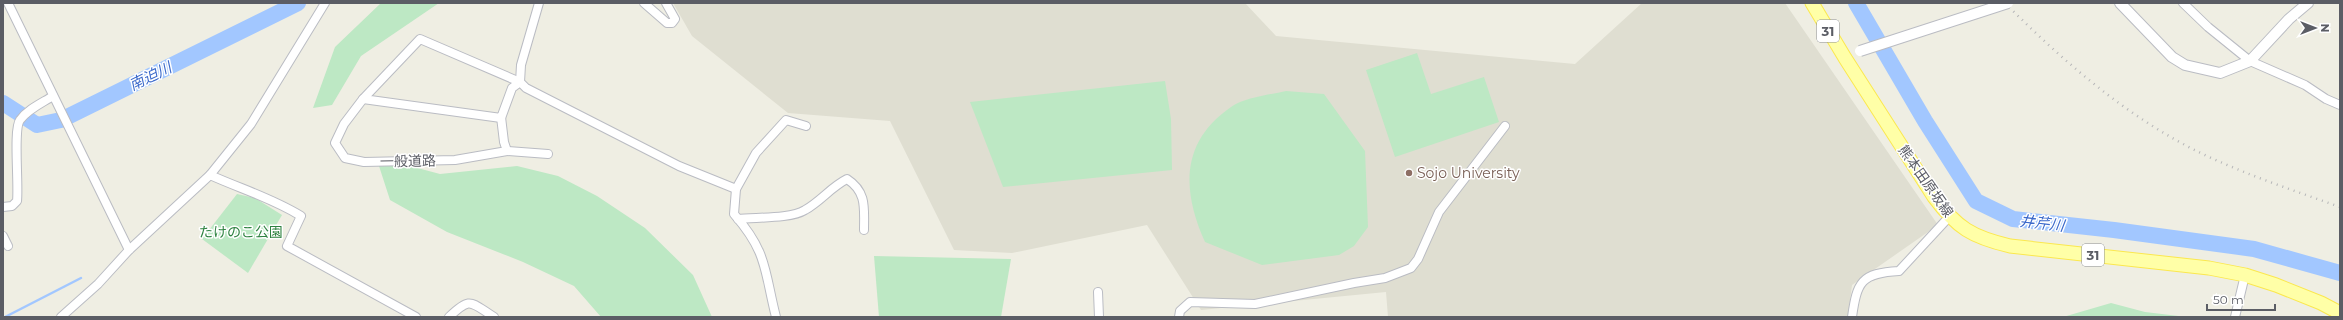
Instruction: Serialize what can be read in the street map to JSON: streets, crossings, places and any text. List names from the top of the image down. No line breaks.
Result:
{"streets":{"main road":["31","熊本田原坂線"],"street":["一般道路"]},"water":["南迫川","井芹川"],"parks":["たけのこ公園"],"places":["Sojo University"],"scale_bar":"50 m","north":"right"}
